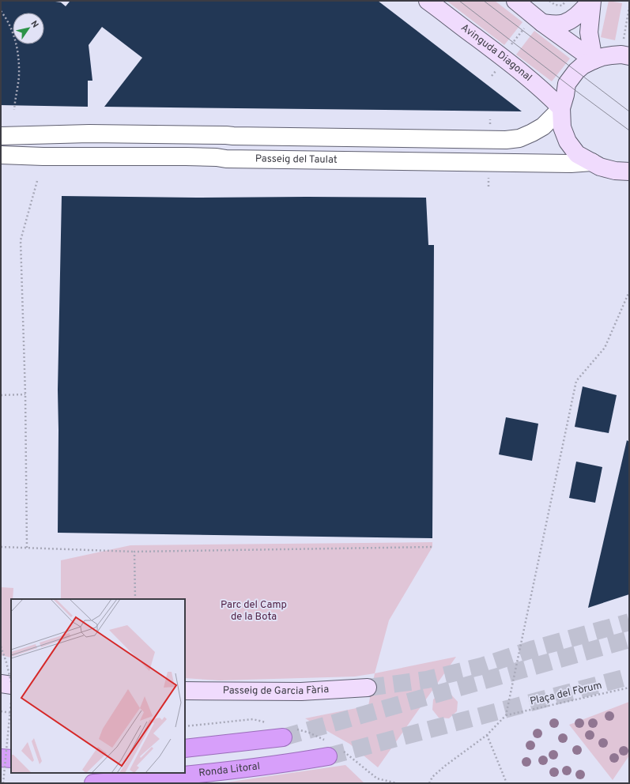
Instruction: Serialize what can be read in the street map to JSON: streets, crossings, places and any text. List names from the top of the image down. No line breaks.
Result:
{"streets":{"highway":["Ronda Litoral"],"main road":["Avinguda Diagonal","Passeig de Garcia Fària"],"street":["Passeig del Taulat"],"path":["Plaça del Fòrum"]},"parks":["Parc del Camp de la Bota"],"north":"top right"}
